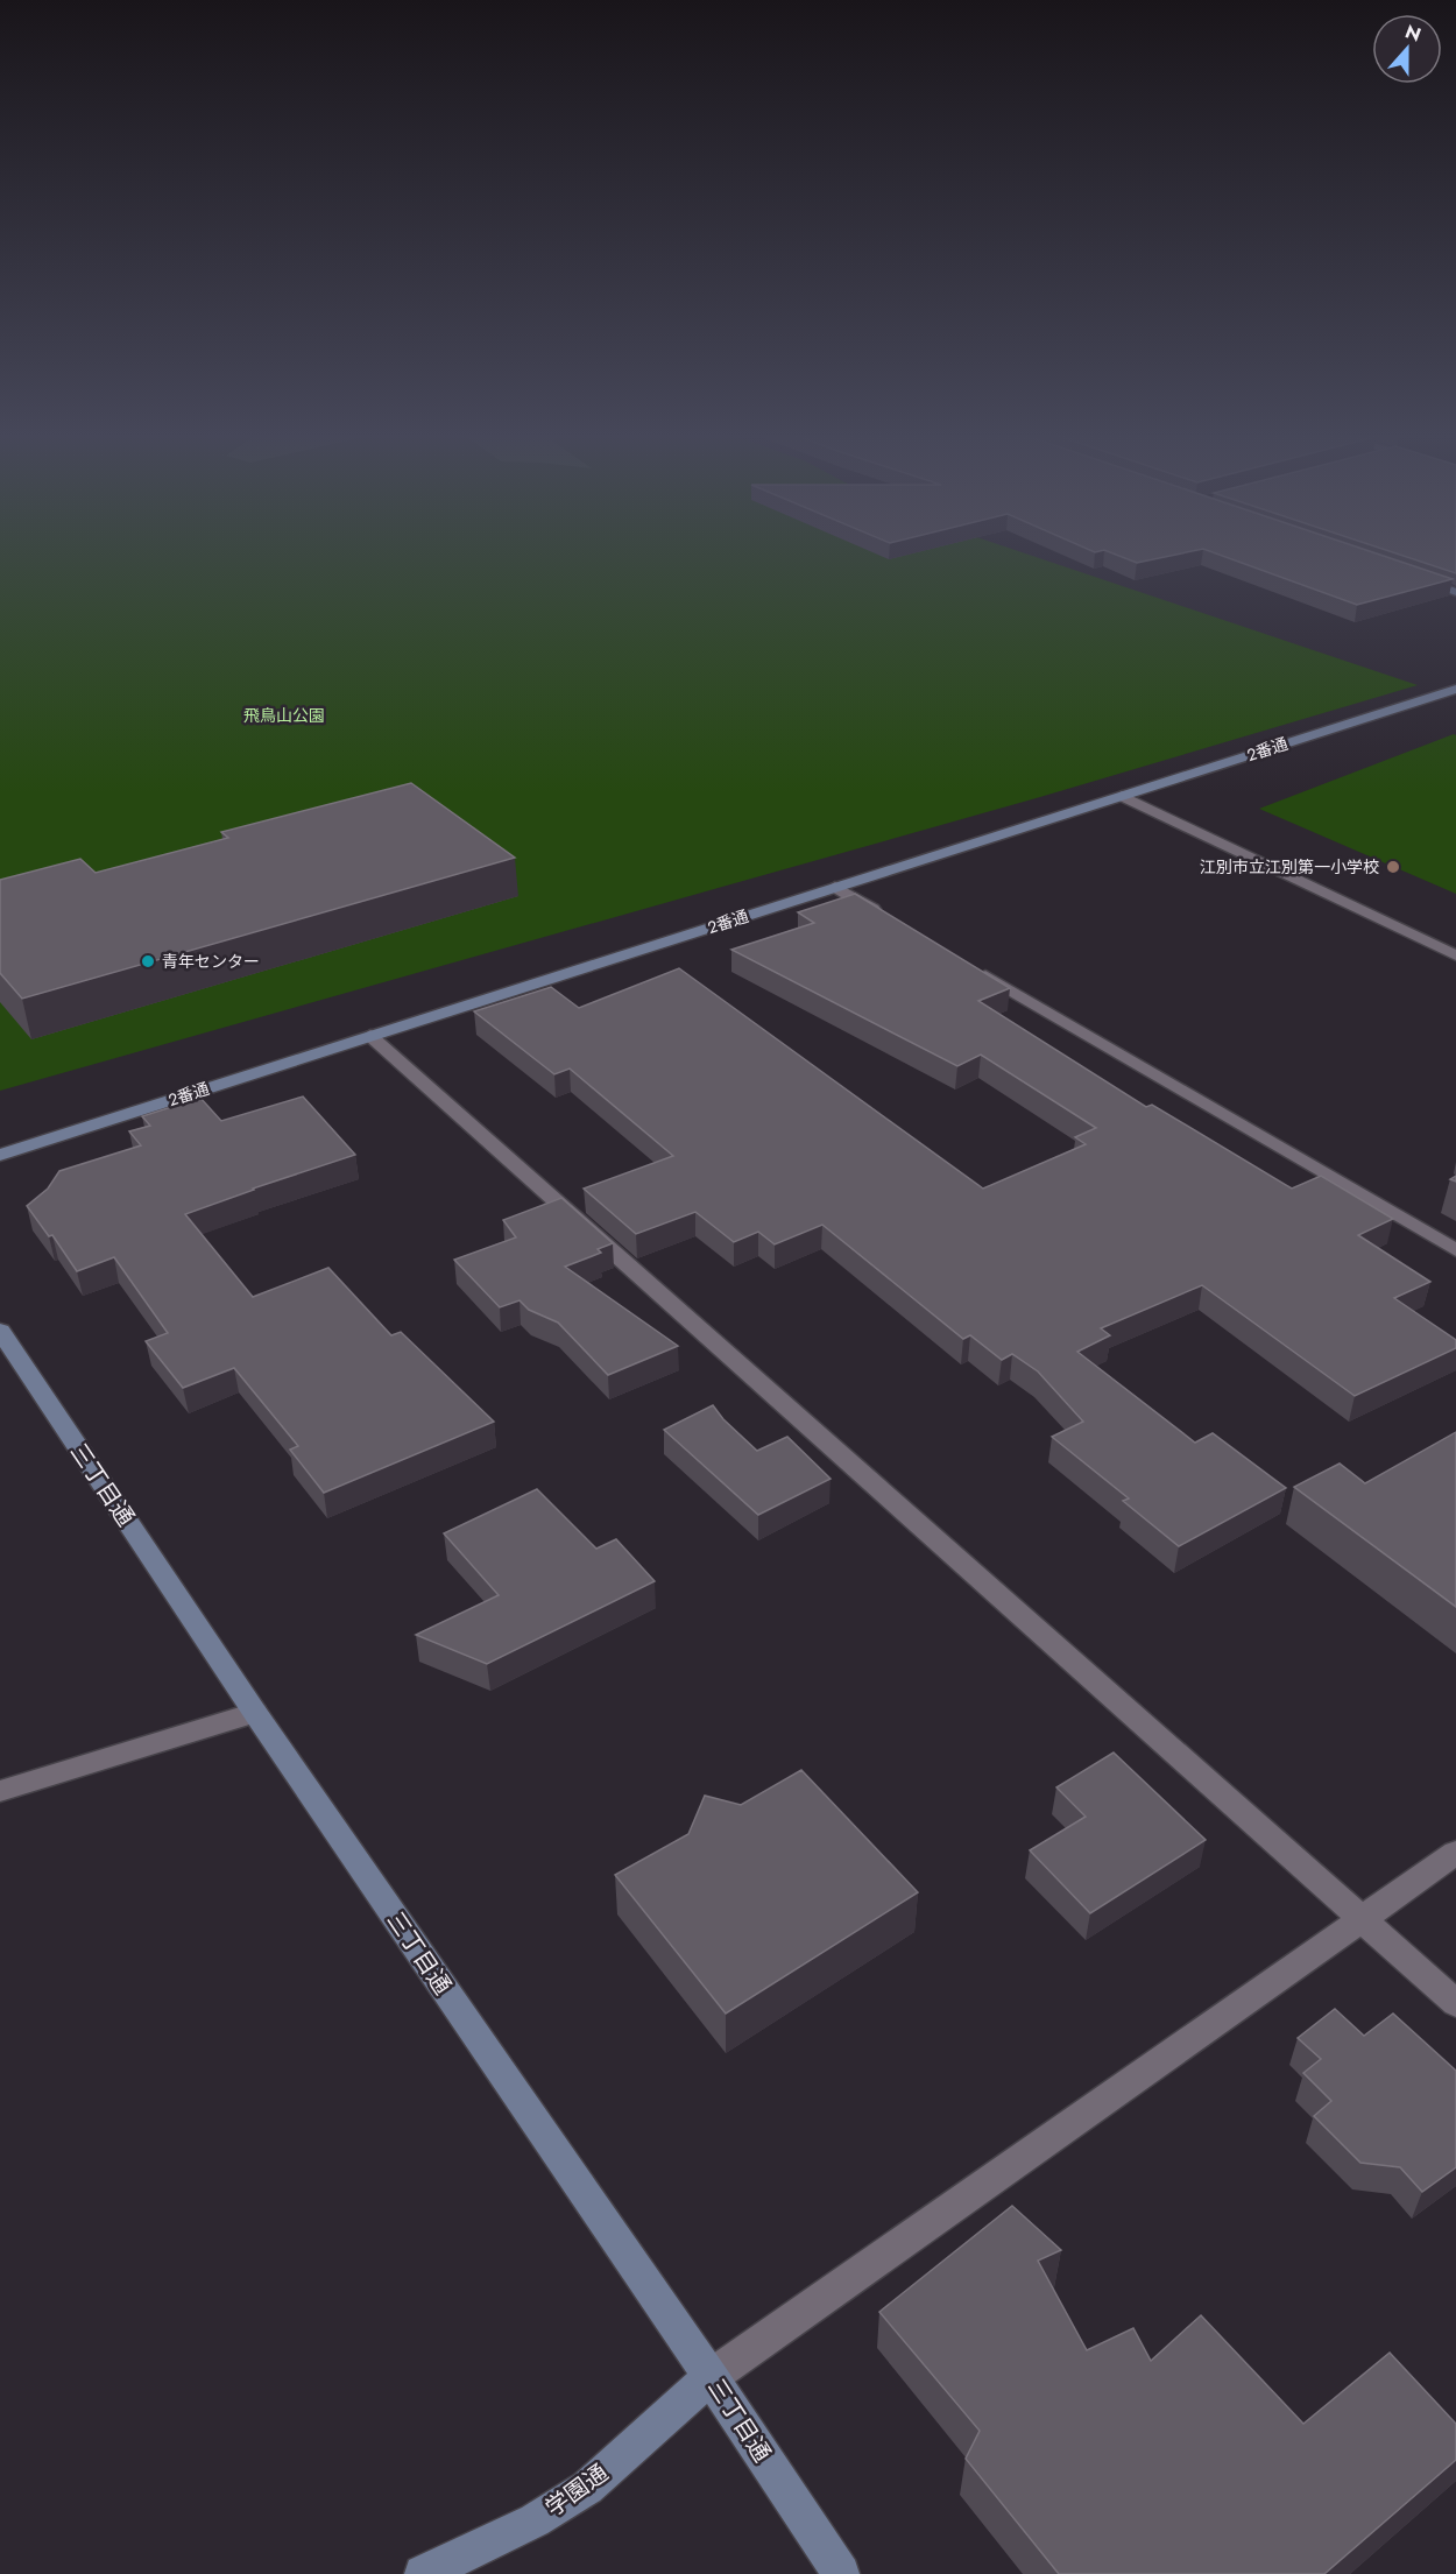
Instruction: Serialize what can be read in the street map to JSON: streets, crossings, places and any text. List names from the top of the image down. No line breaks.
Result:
{"streets":{"street":["2番通","三丁目通","学園通"]},"crossings":[["三丁目通","学園通"]],"parks":["飛鳥山公園"],"places":["江別市立江別第一小学校","青年センター"],"north":"top"}
